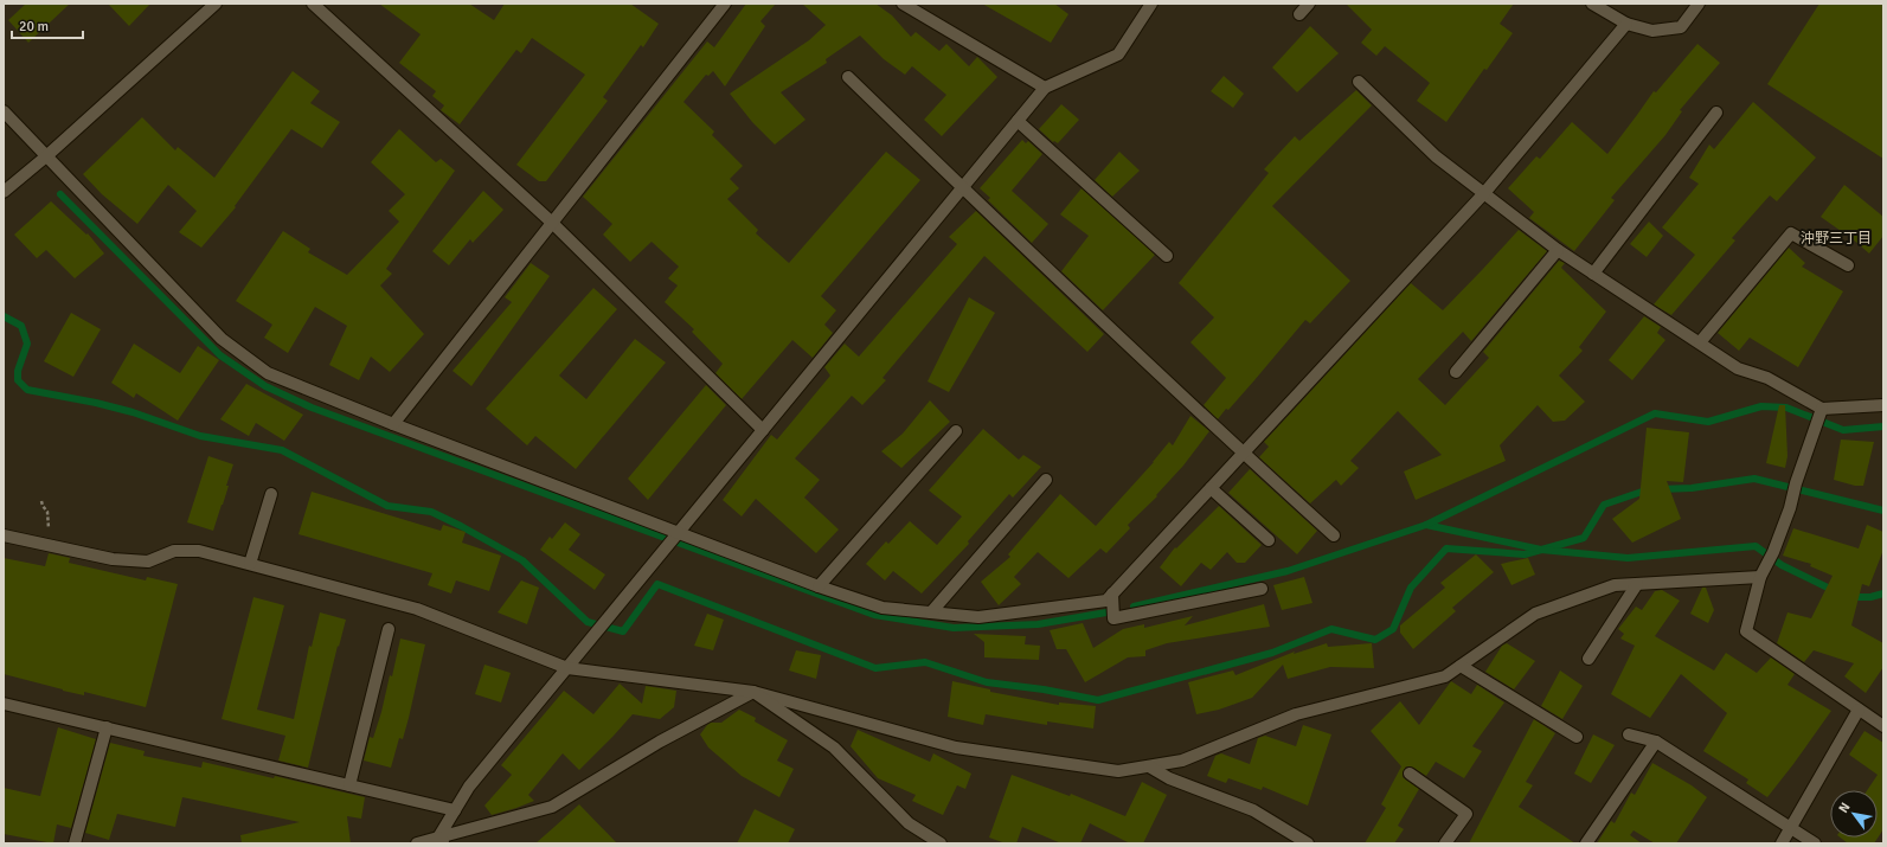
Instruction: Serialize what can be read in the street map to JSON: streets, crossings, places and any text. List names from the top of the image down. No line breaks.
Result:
{"districts":["沖野三丁目"],"scale_bar":"20 m","north":"top left"}
